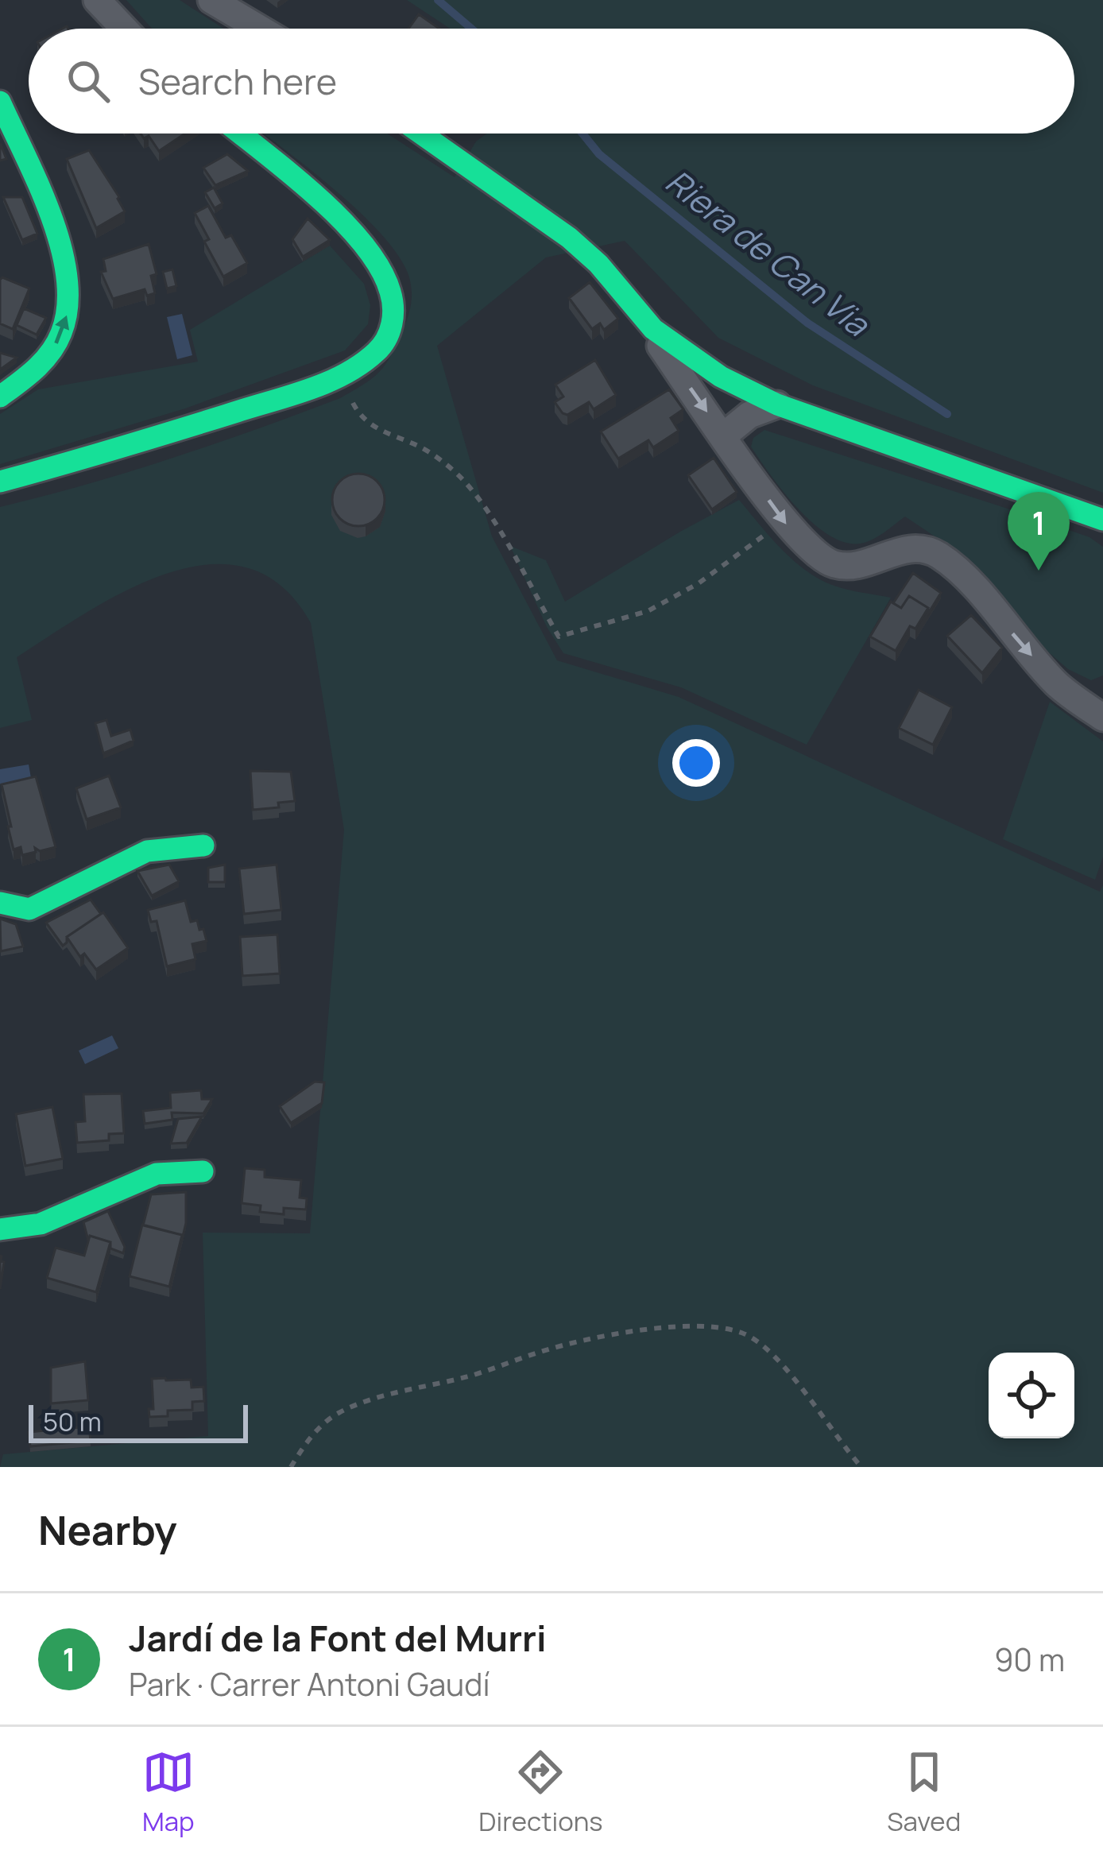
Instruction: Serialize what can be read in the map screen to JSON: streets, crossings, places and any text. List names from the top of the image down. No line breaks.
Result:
{"water":["Riera de Can Via"],"scale_bar":"50 m","page":{"search":"Search here","pins":"1","scale":"50 m","heading":"Nearby","list":[{"mark":"1","name":"Jardí de la Font del Murri","note":"Park · Carrer Antoni Gaudí","value":"90 m"}],"nav":["Map","Directions","Saved"]}}
